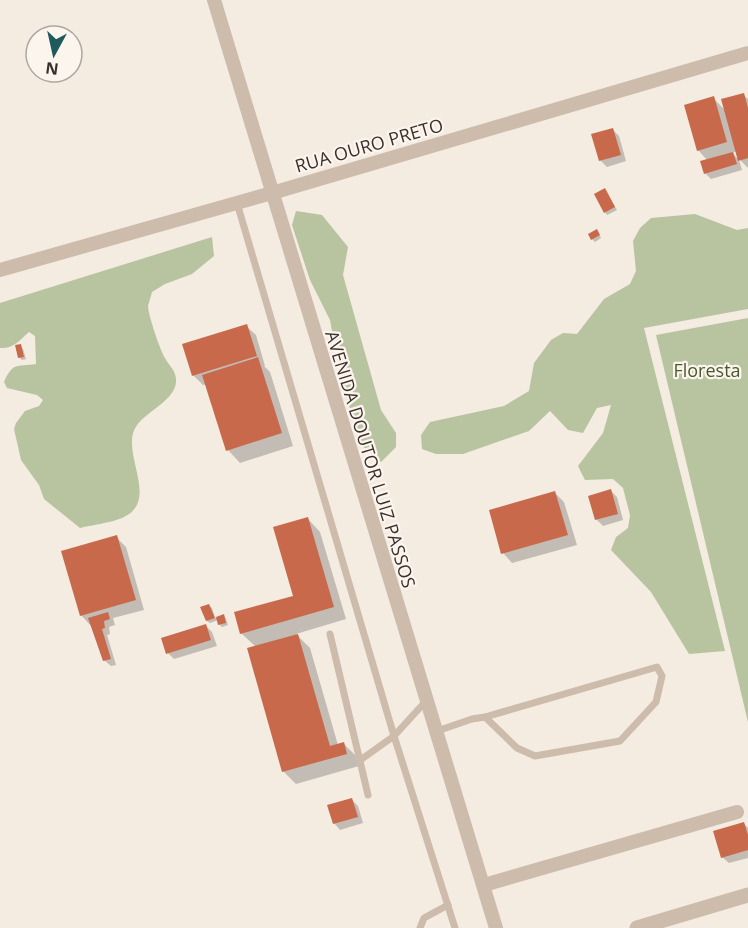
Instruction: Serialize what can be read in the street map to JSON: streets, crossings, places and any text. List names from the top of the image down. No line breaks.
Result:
{"streets":{"street":["RUA OURO PRETO","AVENIDA DOUTOR LUIZ PASSOS"]},"crossings":[["RUA OURO PRETO","AVENIDA DOUTOR LUIZ PASSOS"]],"parks":["Floresta"],"north":"bottom"}
